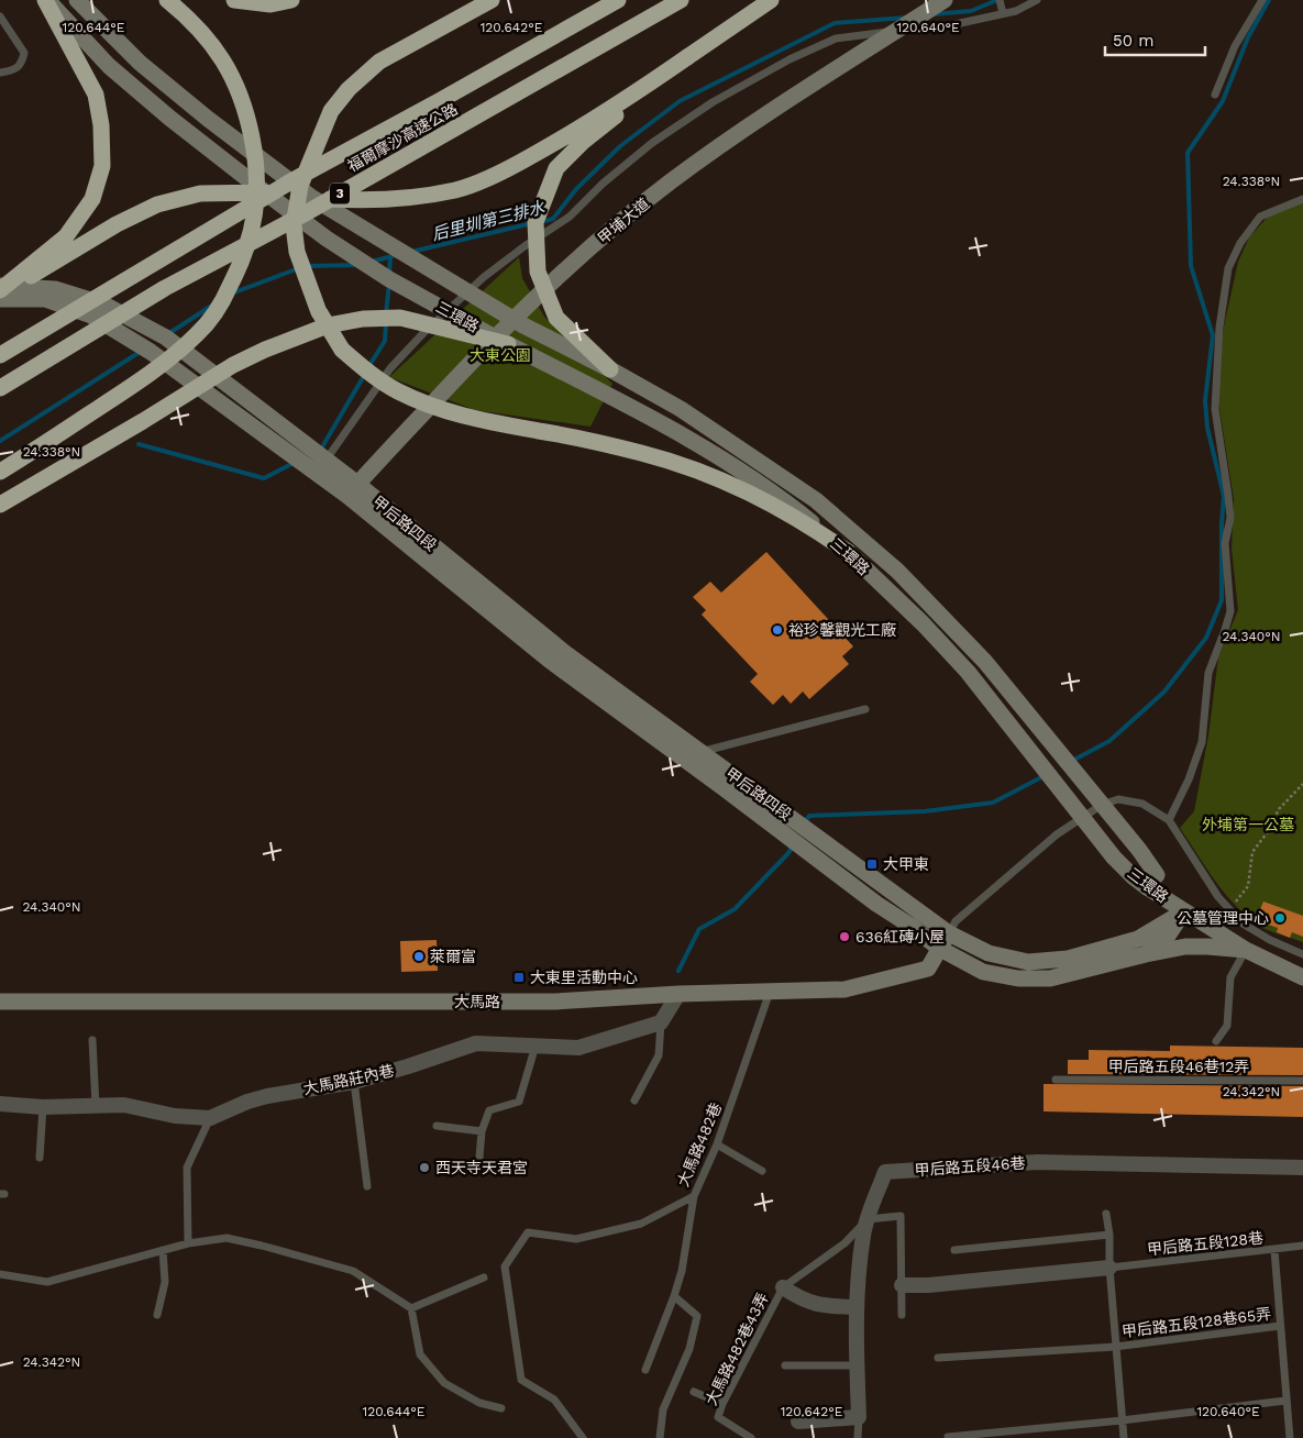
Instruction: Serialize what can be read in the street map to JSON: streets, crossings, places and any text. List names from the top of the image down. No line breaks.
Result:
{"streets":{"highway":["福爾摩沙高速公路","3"],"street":["甲埔大道","三環路","甲后路四段","大馬路","大馬路莊內巷","甲后路五段46巷"],"lane":["甲后路五段46巷12弄","大馬路482巷","甲后路五段128巷","甲后路五段128巷65弄","大馬路482巷43弄"]},"crossings":[["甲埔大道","甲后路四段"],["三環路","甲后路四段"],["甲后路四段","大馬路"],["大馬路","大馬路482巷"],["甲后路五段128巷","甲后路五段128巷65弄"]],"water":["后里圳第三排水"],"parks":["大東公園","外埔第一公墓"],"places":{"other":["裕珍馨觀光工廠","公墓管理中心","636紅磚小屋","萊爾富","西天寺天君宮"],"transit":["大甲東","大東里活動中心"]},"scale_bar":"50 m","coordinates":["120.644°E","120.642°E","120.640°E","24.338°N","24.340°N","24.342°N"]}
